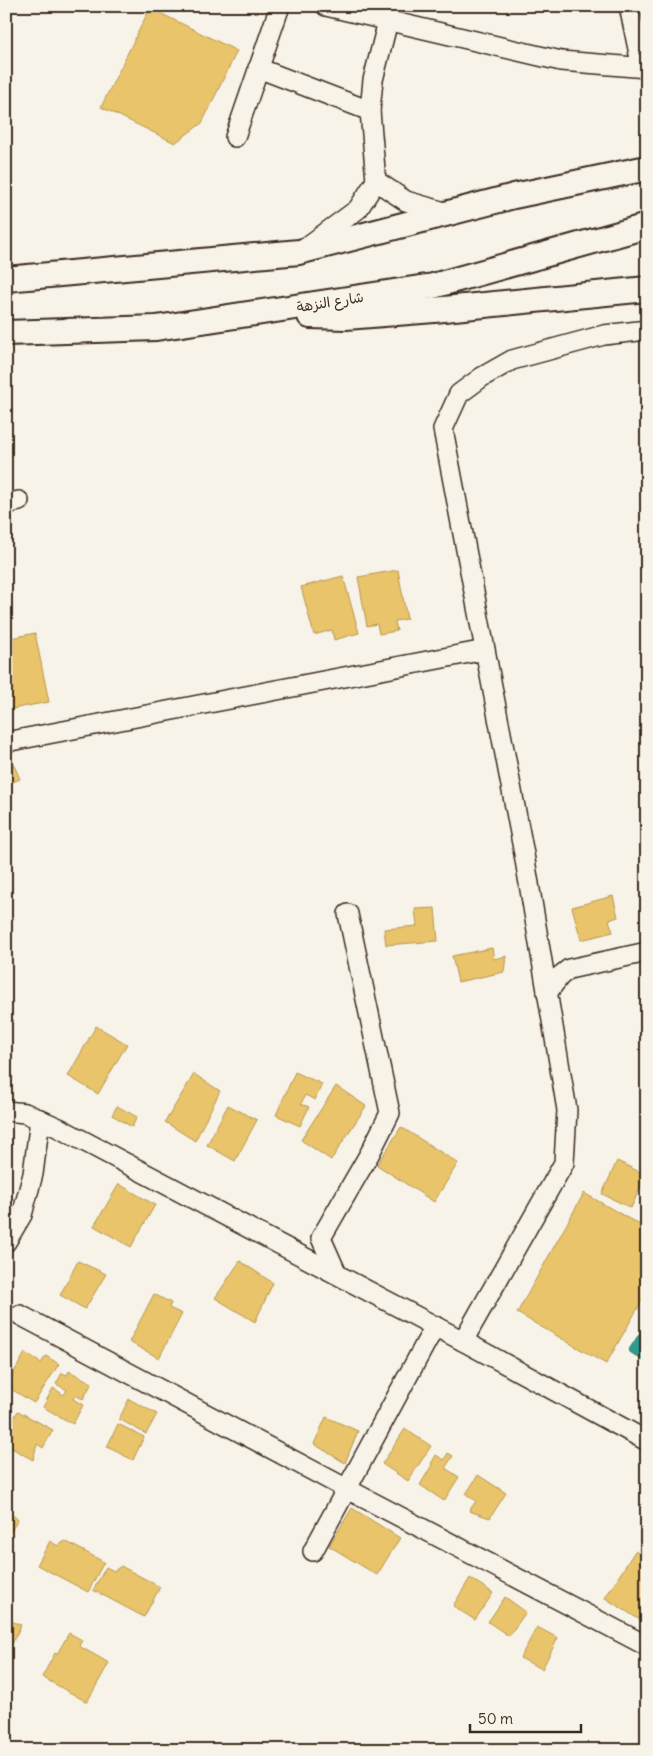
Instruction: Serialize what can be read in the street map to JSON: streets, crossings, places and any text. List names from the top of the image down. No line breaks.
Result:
{"streets":{"main road":["شارع النزهة"]},"scale_bar":"50 m"}
